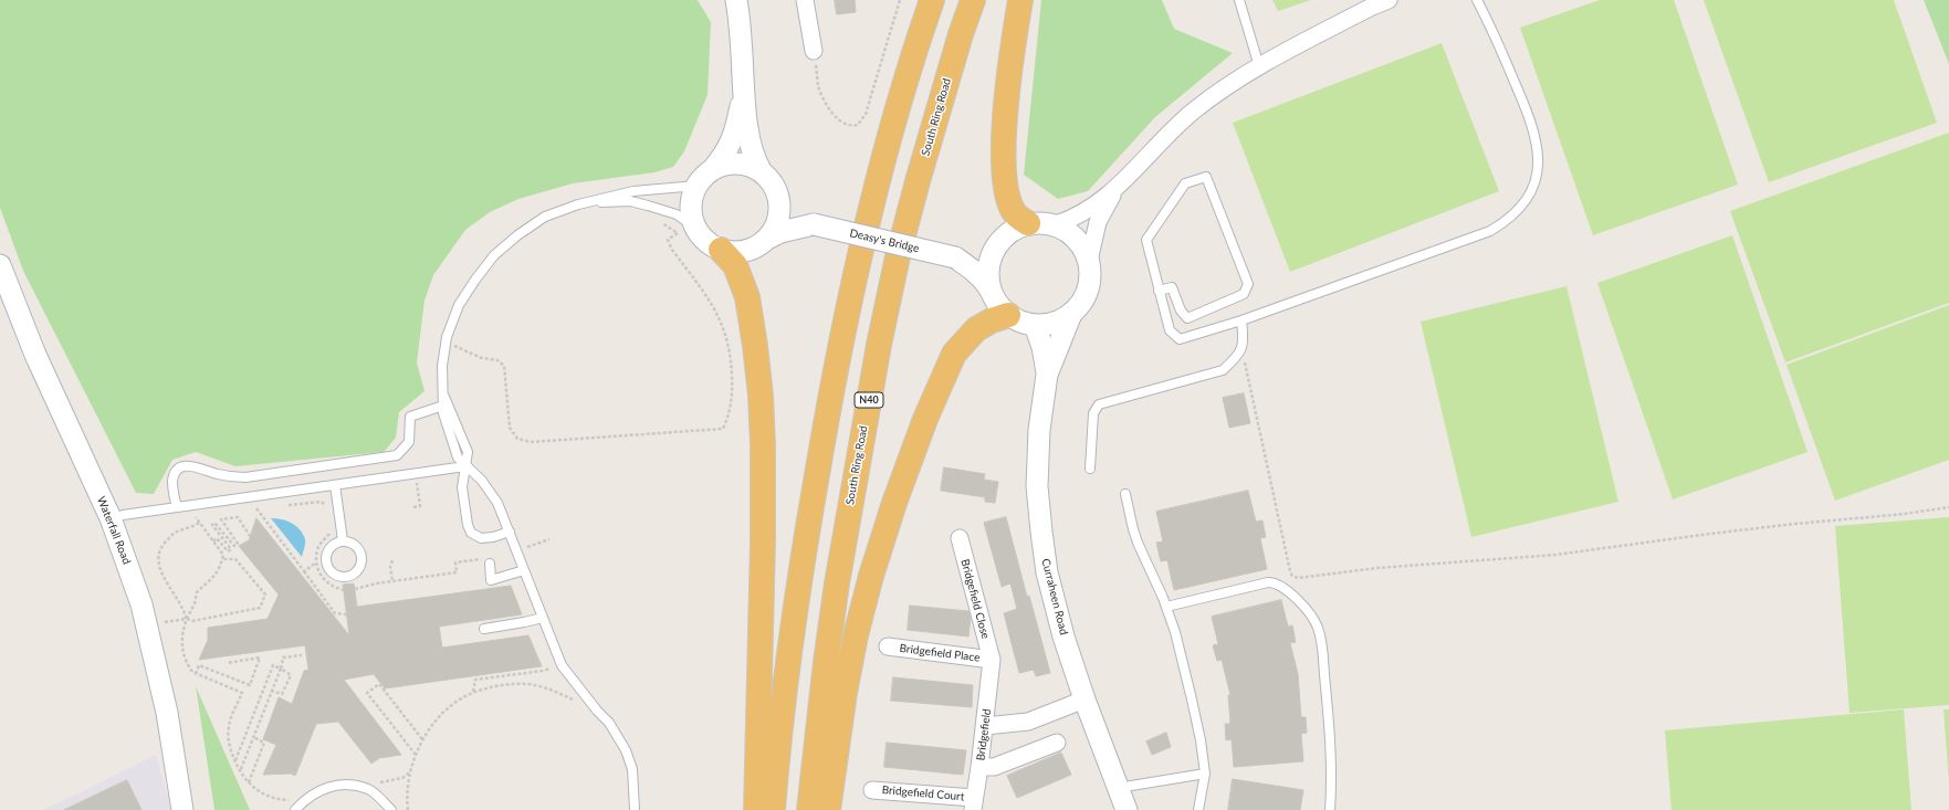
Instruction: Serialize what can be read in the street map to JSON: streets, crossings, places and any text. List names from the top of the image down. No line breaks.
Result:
{"streets":{"highway":["South Ring Road","N40"],"street":["Deasy's Bridge","Waterfall Road","Curraheen Road","Bridgefield Close","Bridgefield Place","Bridgefield","Bridgefield Court"]},"crossings":[["Deasy's Bridge","Curraheen Road"],["Bridgefield Close","Bridgefield Place"],["Bridgefield Close","Bridgefield"],["Bridgefield Place","Bridgefield"],["Bridgefield","Bridgefield Court"]]}
